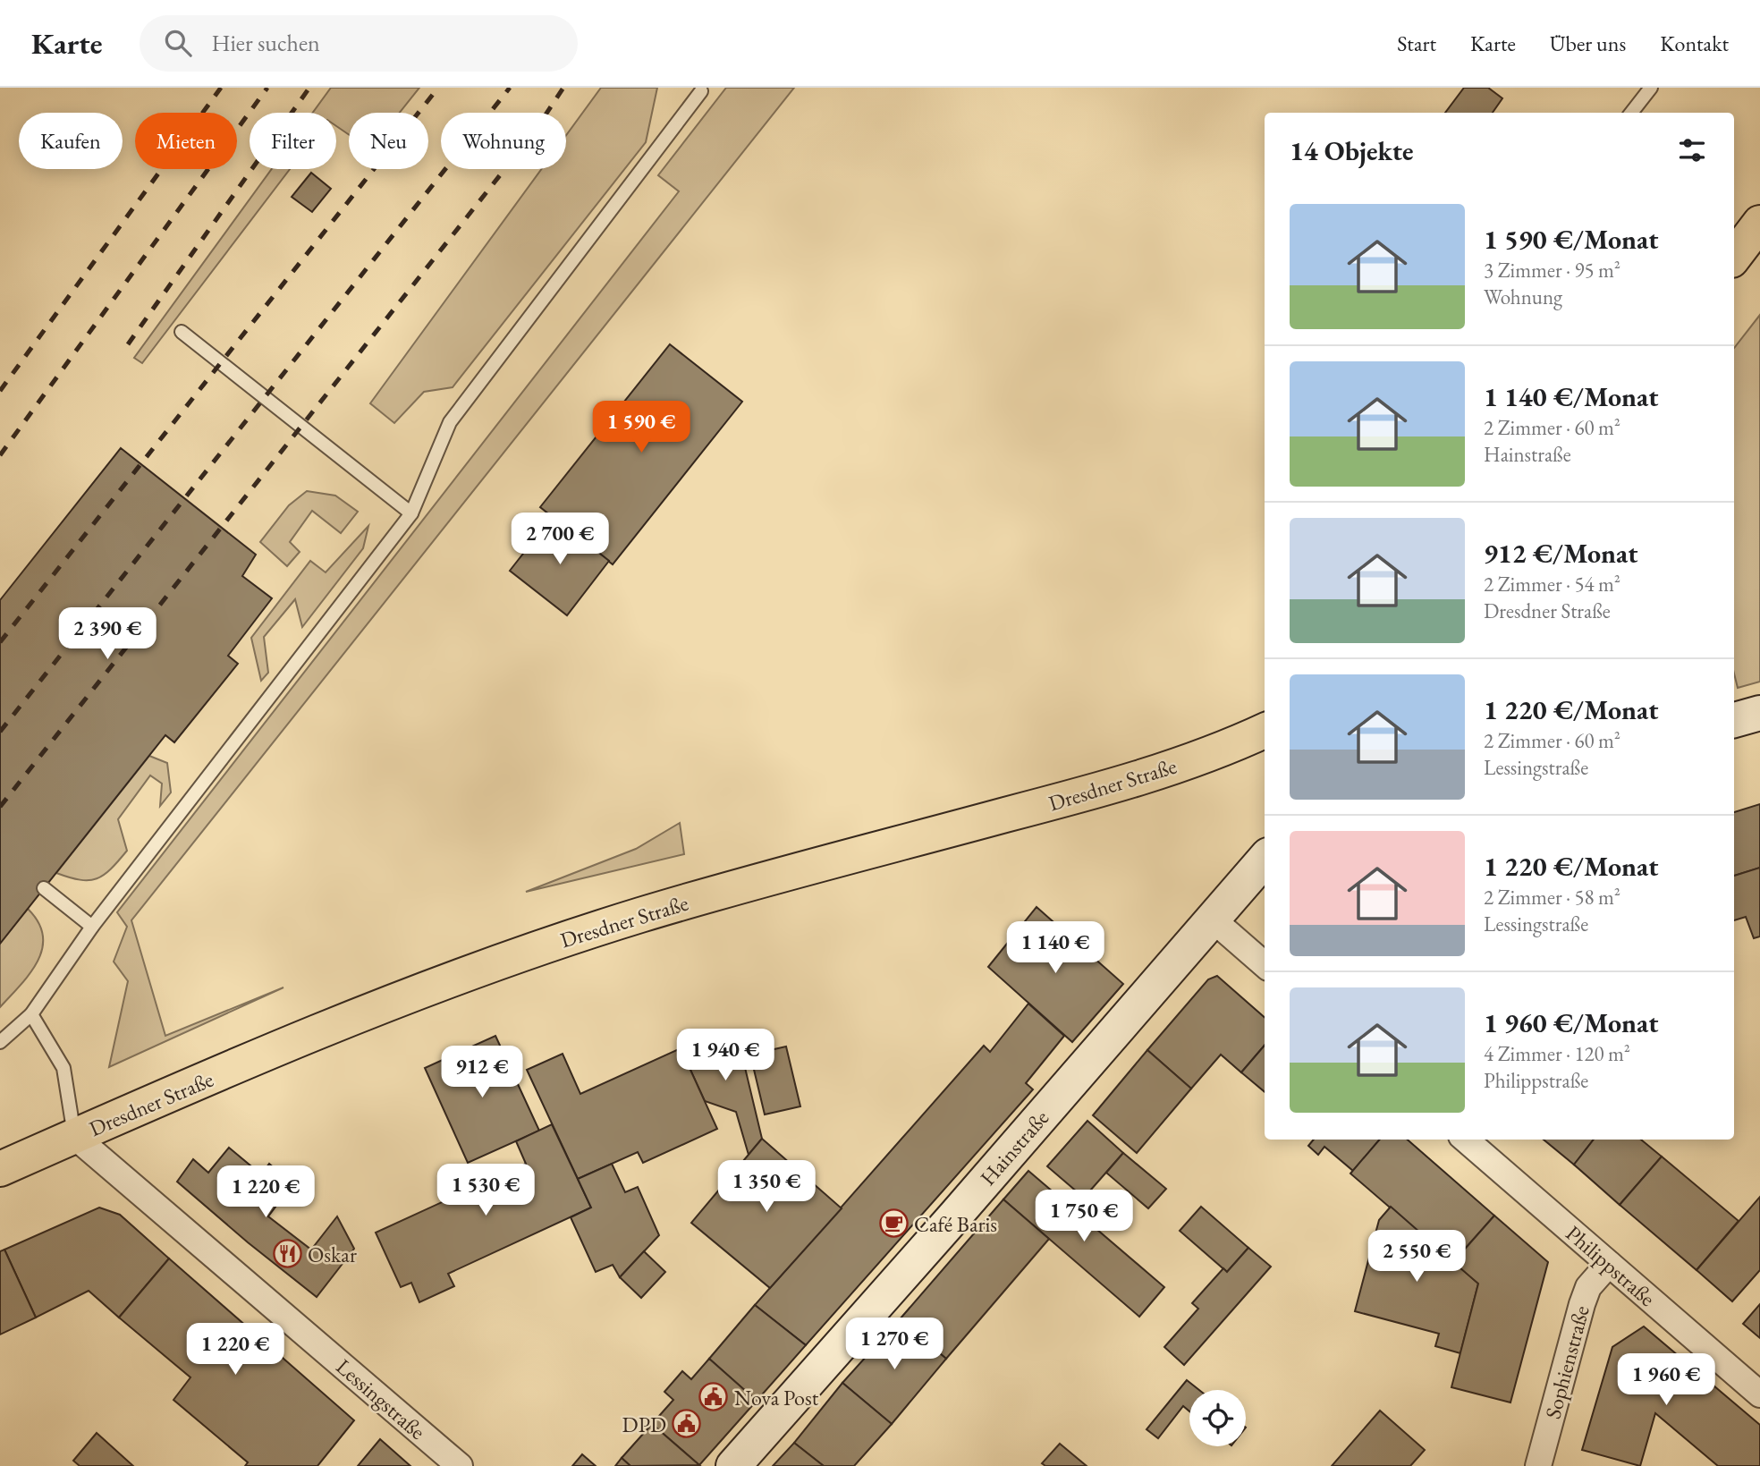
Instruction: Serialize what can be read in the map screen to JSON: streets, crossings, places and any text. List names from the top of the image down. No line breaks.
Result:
{"streets":{"main road":["Dresdner Straße"],"street":["Hainstraße","Philippstraße","Sophienstraße","Lessingstraße"]},"crossings":[["Dresdner Straße","Lessingstraße"],["Philippstraße","Sophienstraße"]],"places":{"cafe":["Café Baris"],"restaurant":["Oskar"],"public building":["Nova Post","DPD"]},"page":{"header":"Karte","search":"Hier suchen","nav":["Start","Karte","Über uns","Kontakt"],"chip":["Kaufen","Mieten","Filter","Neu","Wohnung"],"heading":"14 Objekte","list":[{"name":"1 590 €/Monat","note":"3 Zimmer · 95 m² · Wohnung"},{"name":"1 140 €/Monat","note":"2 Zimmer · 60 m² · Hainstraße"},{"name":"912 €/Monat","note":"2 Zimmer · 54 m² · Dresdner Straße"},{"name":"1 220 €/Monat","note":"2 Zimmer · 60 m² · Lessingstraße"},{"name":"1 220 €/Monat","note":"2 Zimmer · 58 m² · Lessingstraße"},{"name":"1 960 €/Monat","note":"4 Zimmer · 120 m² · Philippstraße"}],"price":["1 590 €","2 700 €","2 390 €","1 140 €","1 940 €","912 €","1 350 €","1 530 €","1 220 €","1 750 €","2 550 €","1 270 €","1 220 €","1 960 €"]}}
